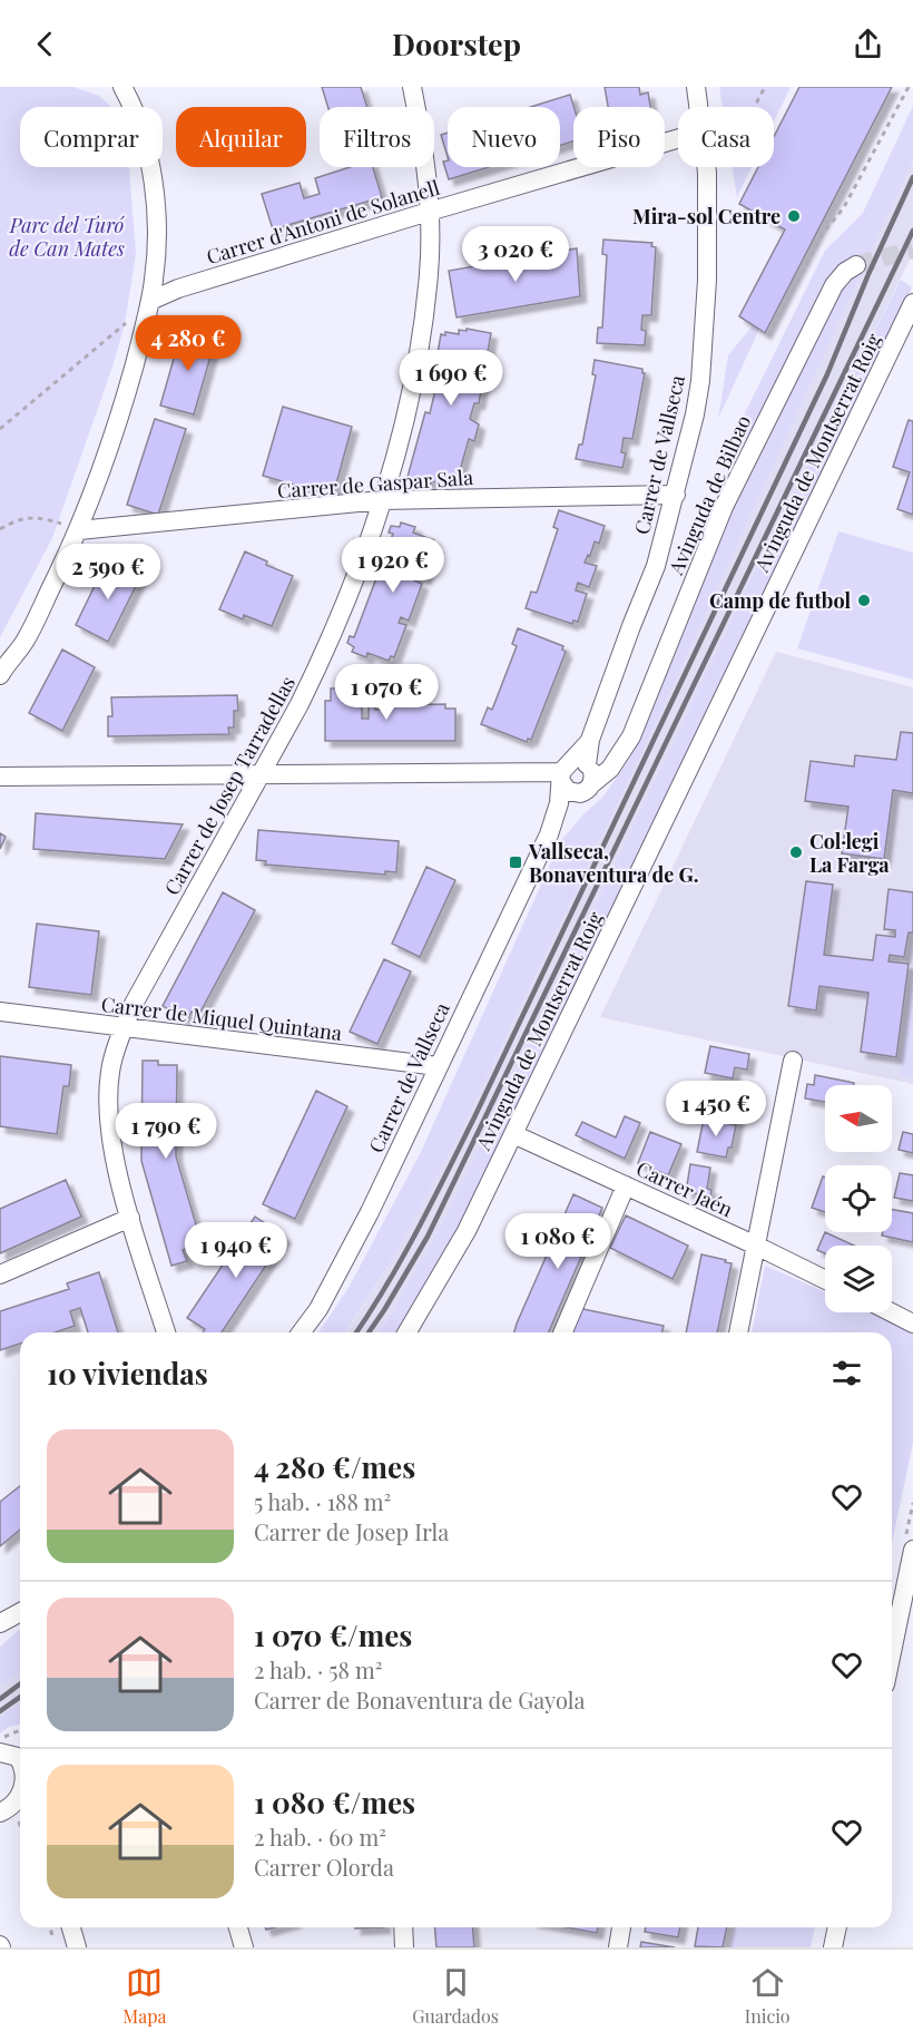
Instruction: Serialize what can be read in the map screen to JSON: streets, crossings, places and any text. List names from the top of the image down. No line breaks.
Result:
{"streets":{"street":["Carrer d'Antoni de Solanell","Avinguda de Montserrat Roig","Carrer de Vallseca","Carrer de Gaspar Sala","Avinguda de Bilbao","Carrer de Josep Tarradellas","Carrer de Miquel Quintana","Carrer Jaén"]},"crossings":[["Carrer d'Antoni de Solanell","Carrer de Josep Tarradellas"],["Avinguda de Montserrat Roig","Carrer Jaén"],["Carrer de Vallseca","Carrer de Gaspar Sala"],["Carrer de Vallseca","Avinguda de Bilbao"],["Carrer de Vallseca","Carrer de Miquel Quintana"],["Carrer de Gaspar Sala","Carrer de Josep Tarradellas"],["Carrer de Josep Tarradellas","Carrer de Miquel Quintana"]],"parks":["Parc del Turó de Can Mates"],"places":{"other":["Mira-sol Centre","Camp de futbol","Col·legi La Farga"],"transit":["Vallseca, Bonaventura de G."]},"north":"left","page":{"header":"Doorstep","chip":["Comprar","Alquilar","Filtros","Nuevo","Piso","Casa"],"price":["3 020 €","4 280 €","1 690 €","1 920 €","2 590 €","1 070 €","1 450 €","1 790 €","1 080 €","1 940 €"],"heading":"10 viviendas","list":[{"name":"4 280 €/mes","note":"5 hab. · 188 m² · Carrer de Josep Irla"},{"name":"1 070 €/mes","note":"2 hab. · 58 m² · Carrer de Bonaventura de Gayola"},{"name":"1 080 €/mes","note":"2 hab. · 60 m² · Carrer Olorda"}],"tabs":["Mapa","Guardados","Inicio"]}}
